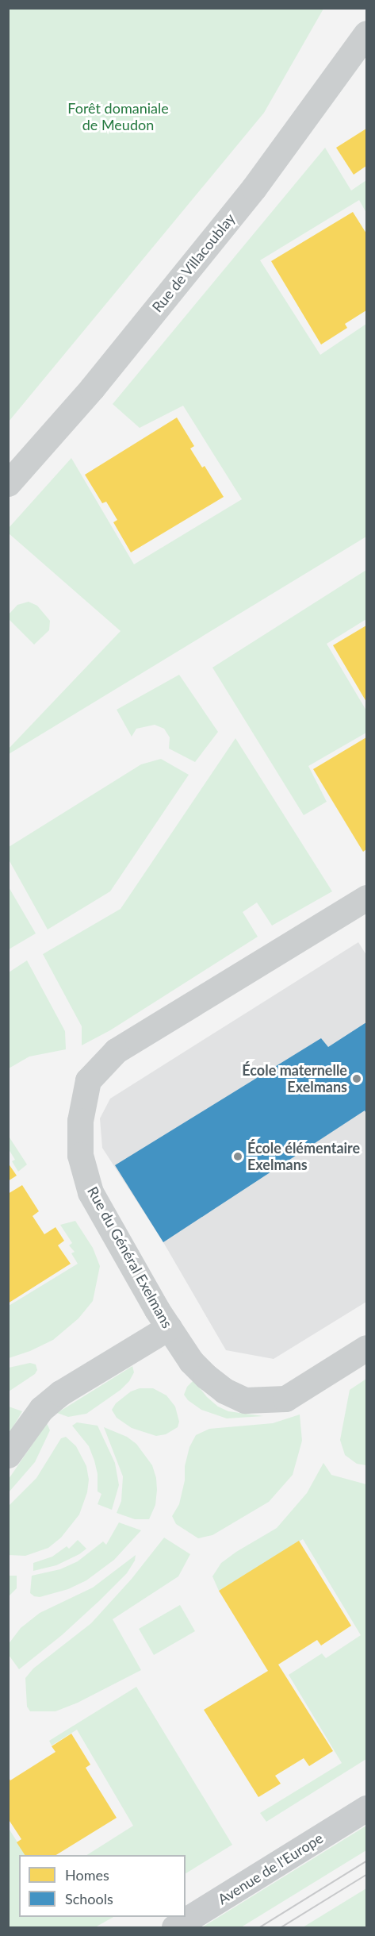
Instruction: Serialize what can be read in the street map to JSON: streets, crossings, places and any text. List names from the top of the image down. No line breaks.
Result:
{"streets":{"main road":["Avenue de l'Europe"],"street":["Rue de Villacoublay","Rue du Général Exelmans"]},"parks":["Forêt domaniale de Meudon"],"places":["École maternelle Exelmans","École élémentaire Exelmans"],"legend":["Homes","Schools"]}
